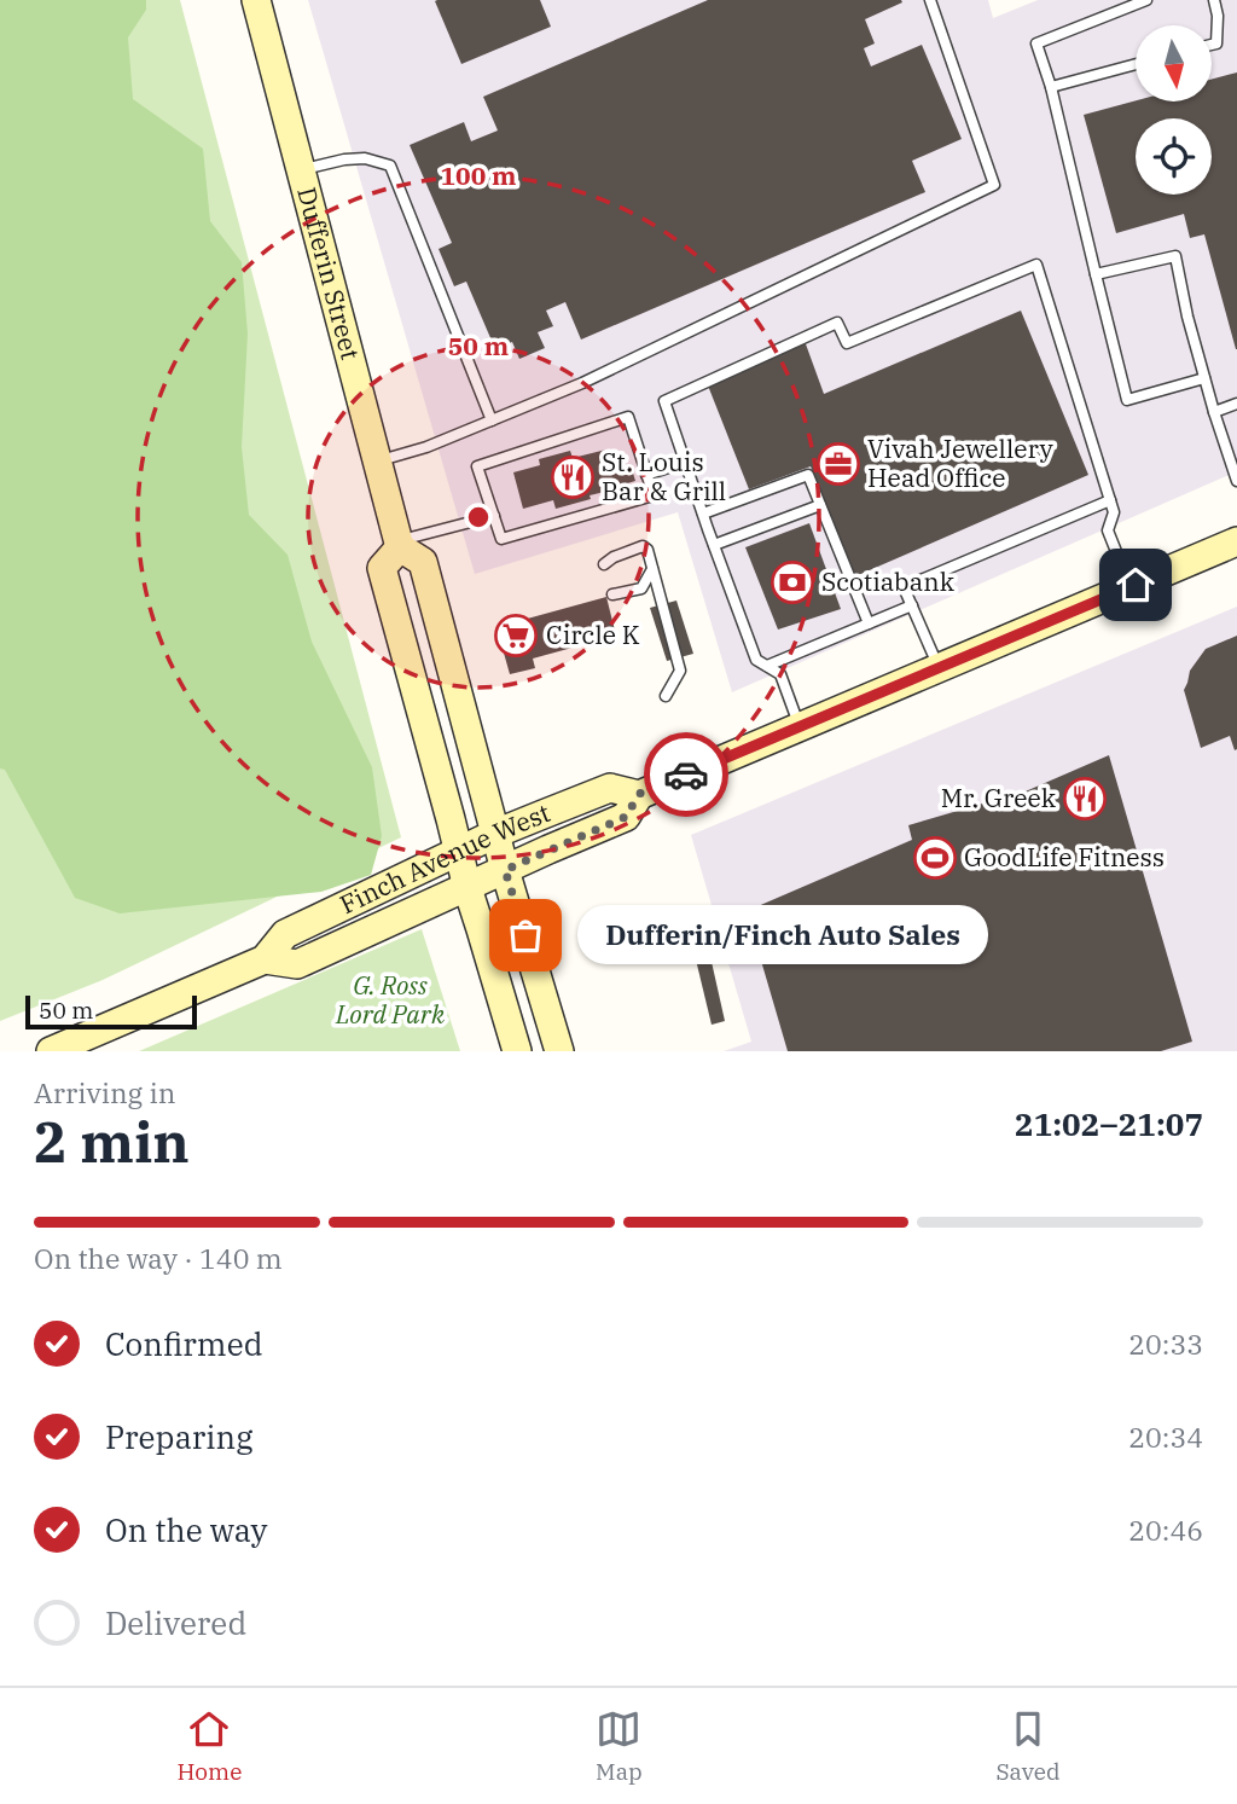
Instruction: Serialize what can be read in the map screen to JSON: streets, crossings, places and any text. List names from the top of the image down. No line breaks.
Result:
{"streets":{"main road":["Dufferin Street","Finch Avenue West"]},"crossings":[["Dufferin Street","Finch Avenue West"]],"parks":["G. Ross Lord Park"],"places":{"office":["Vivah Jewellery Head Office"],"restaurant":["St. Louis Bar & Grill","Mr. Greek"],"bank":["Scotiabank"],"supermarket":["Circle K"],"sports":["GoodLife Fitness"],"other":["Dufferin/Finch Auto Sales"]},"scale_bar":"50 m","north":"bottom","page":{"bubble":"Dufferin/Finch Auto Sales","scale":"50 m","heading":["2 min","Arriving in","21:02–21:07"],"bar":"On the way · 140 m","list":[["Confirmed","20:33"],["Preparing","20:34"],["On the way","20:46"],"Delivered"],"tabs":["Home","Map","Saved"]},"rings":["100 m","50 m"]}
